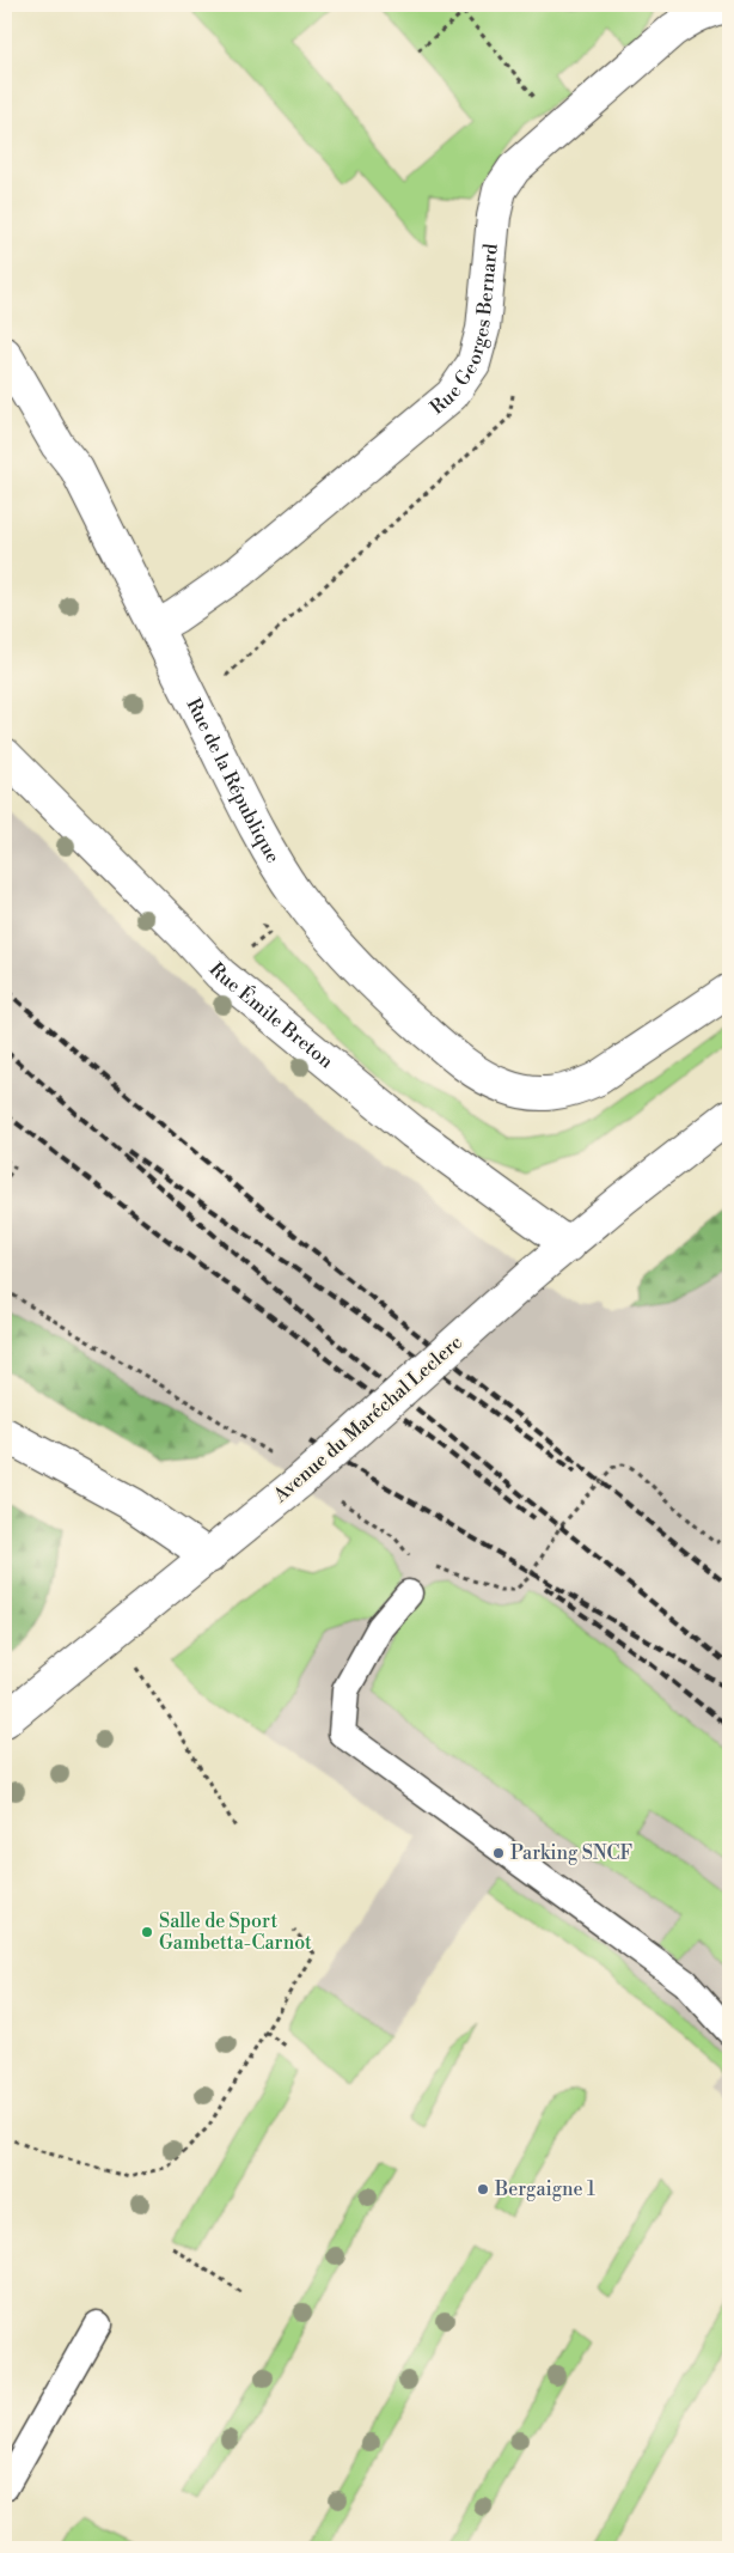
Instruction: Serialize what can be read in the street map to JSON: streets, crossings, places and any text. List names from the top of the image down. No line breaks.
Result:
{"streets":{"street":["Rue Georges Bernard","Rue de la République","Rue Émile Breton","Avenue du Maréchal Leclerc"]},"crossings":[["Rue Georges Bernard","Rue de la République"],["Rue Émile Breton","Avenue du Maréchal Leclerc"]],"places":["Parking SNCF","Salle de Sport Gambetta-Carnot","Bergaigne 1"]}
